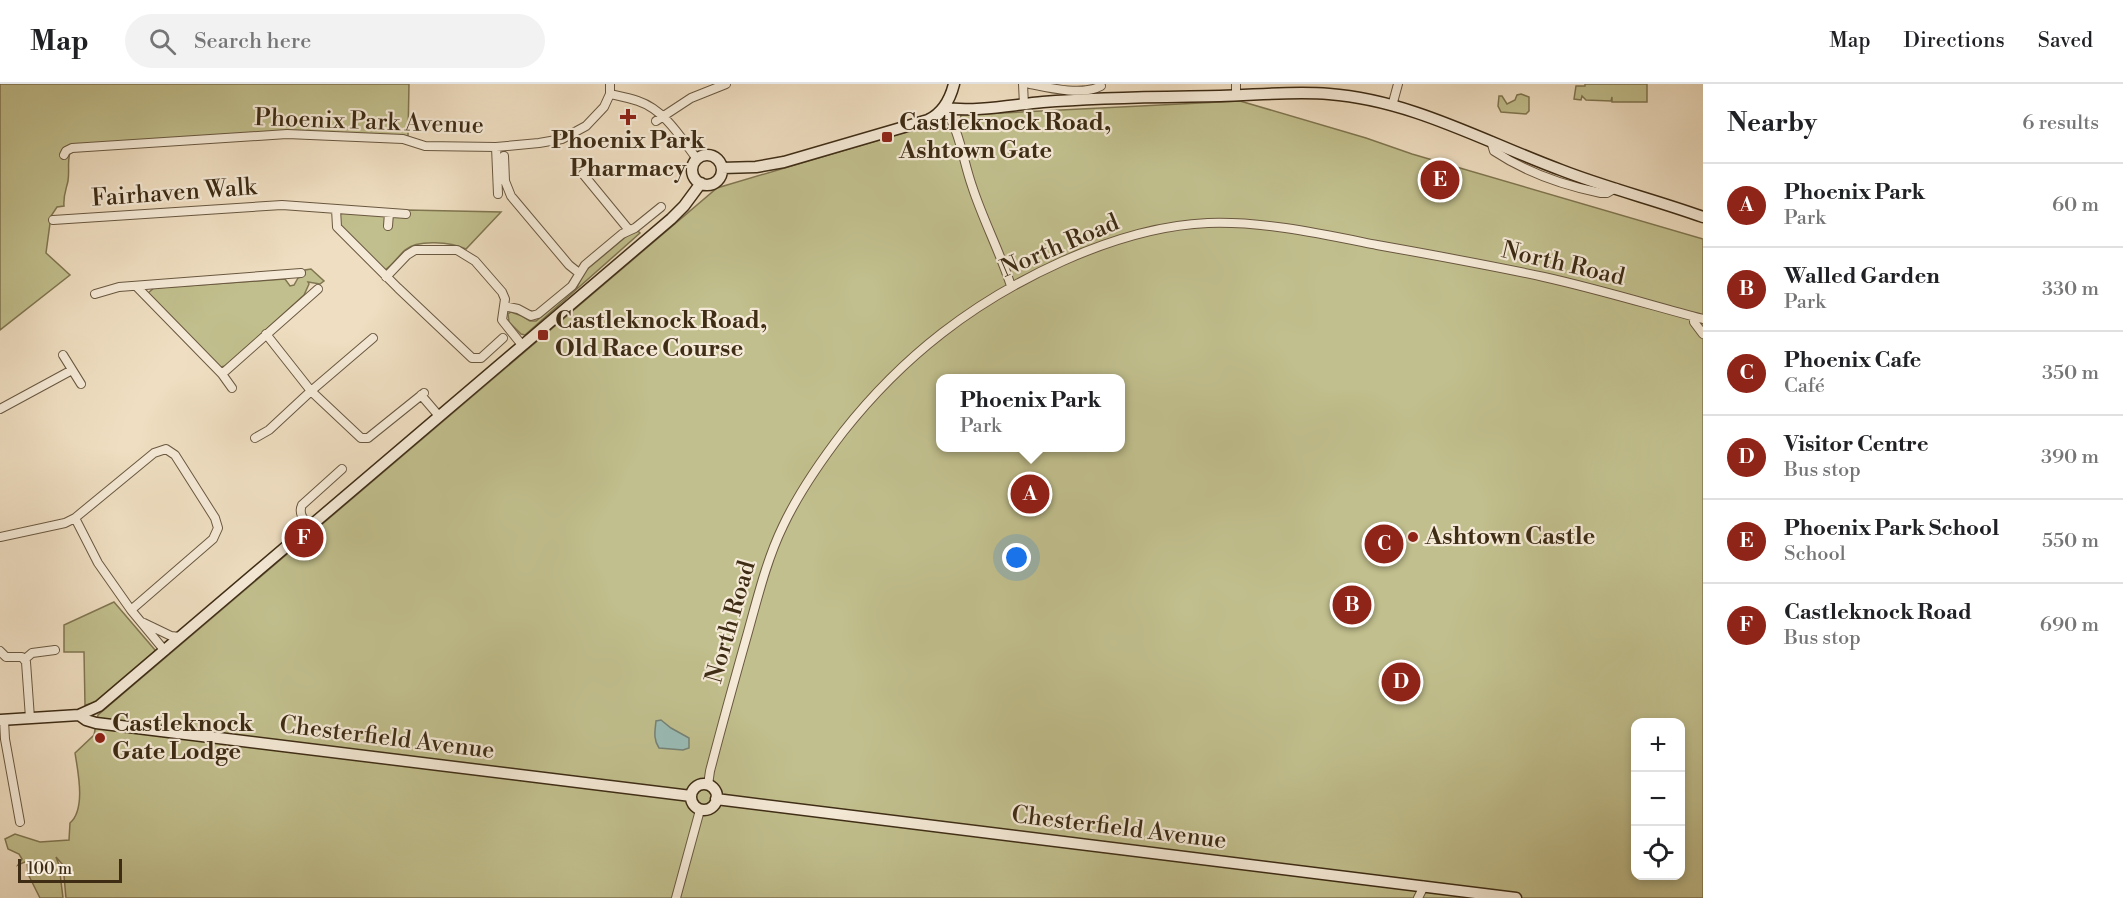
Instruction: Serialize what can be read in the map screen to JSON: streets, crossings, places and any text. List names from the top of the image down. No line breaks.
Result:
{"streets":{"main road":["Chesterfield Avenue"],"street":["Phoenix Park Avenue","Fairhaven Walk","North Road"]},"crossings":[["North Road","Chesterfield Avenue"]],"places":{"health":["Phoenix Park Pharmacy"],"transit":["Castleknock Road, Ashtown Gate","Castleknock Road, Old Race Course"],"other":["Ashtown Castle","Castleknock Gate Lodge"]},"scale_bar":"100 m","page":{"header":"Map","search":"Search here","nav":["Map","Directions","Saved"],"heading":["Nearby","6 results"],"pins":["E","A","F","C","B","D"],"list":[{"mark":"A","name":"Phoenix Park","note":"Park","value":"60 m"},{"mark":"B","name":"Walled Garden","note":"Park","value":"330 m"},{"mark":"C","name":"Phoenix Cafe","note":"Café","value":"350 m"},{"mark":"D","name":"Visitor Centre","note":"Bus stop","value":"390 m"},{"mark":"E","name":"Phoenix Park School","note":"School","value":"550 m"},{"mark":"F","name":"Castleknock Road","note":"Bus stop","value":"690 m"}],"popup":["Phoenix Park","Park"],"map_buttons":["+","−"],"scale":"100 m"}}
